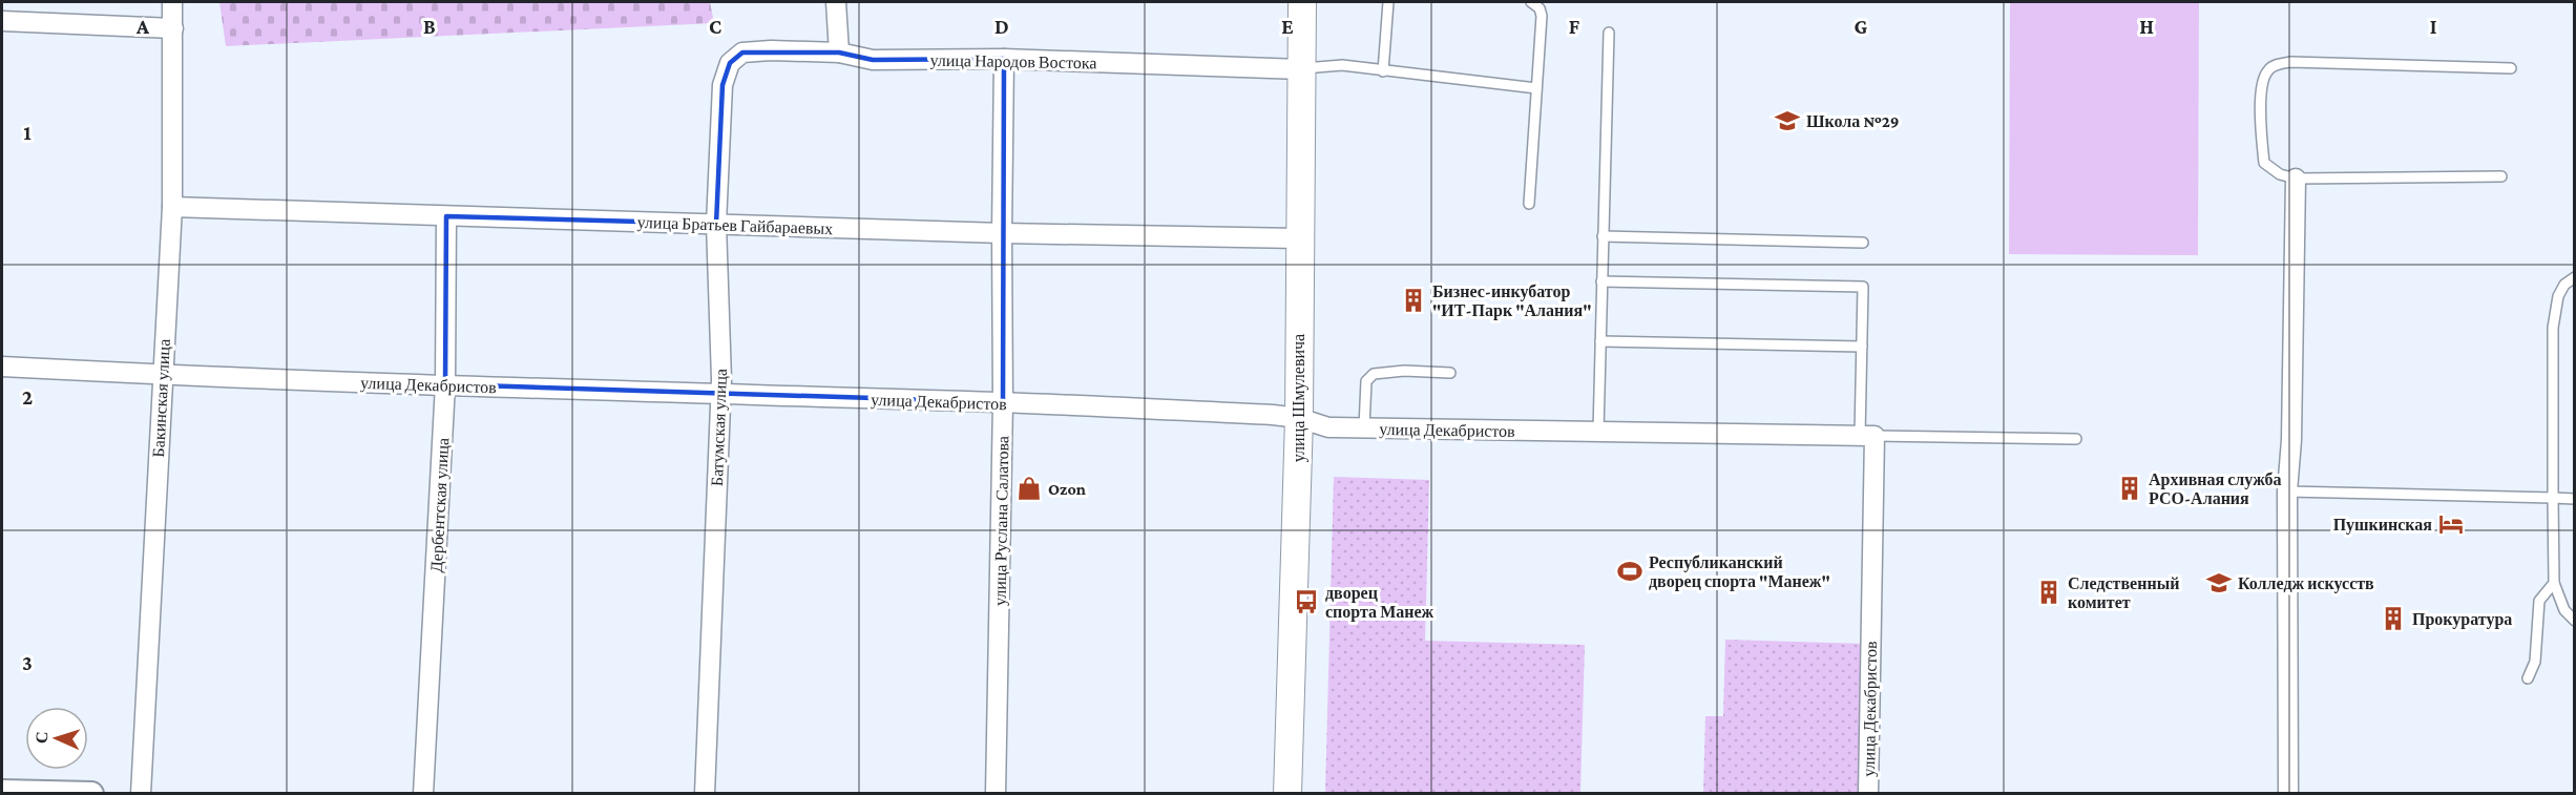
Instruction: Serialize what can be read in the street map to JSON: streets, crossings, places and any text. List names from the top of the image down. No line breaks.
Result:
{"streets":{"main road":["улица Шмулевича"],"street":["улица Народов Востока","улица Братьев Гайбараевых","улица Декабристов","Бакинская улица","Батумская улица","Дербентская улица","улица Руслана Салатова"]},"crossings":[["улица Народов Востока","улица Шмулевича"],["улица Народов Востока","Батумская улица"],["улица Народов Востока","улица Руслана Салатова"],["улица Братьев Гайбараевых","Бакинская улица"],["улица Братьев Гайбараевых","улица Шмулевича"],["улица Братьев Гайбараевых","Батумская улица"],["улица Братьев Гайбараевых","Дербентская улица"],["улица Братьев Гайбараевых","улица Руслана Салатова"],["улица Декабристов","Бакинская улица"],["улица Декабристов","улица Шмулевича"],["улица Декабристов","Батумская улица"],["улица Декабристов","Дербентская улица"],["улица Декабристов","улица Руслана Салатова"]],"places":{"school or university":["Школа №29","Колледж искусств"],"building":["Бизнес-инкубатор \"ИТ-Парк \"Алания\"","Архивная служба РСО-Алания","Следственный комитет","Прокуратура"],"shop":["Ozon"],"hotel":["Пушкинская"],"sports":["Республиканский дворец спорта \"Манеж\""],"bus stop":["дворец спорта Манеж"]},"north":"left","grid":{"columns":["A","B","C","D","E","F","G","H","I"],"rows":["1","2","3"]}}
